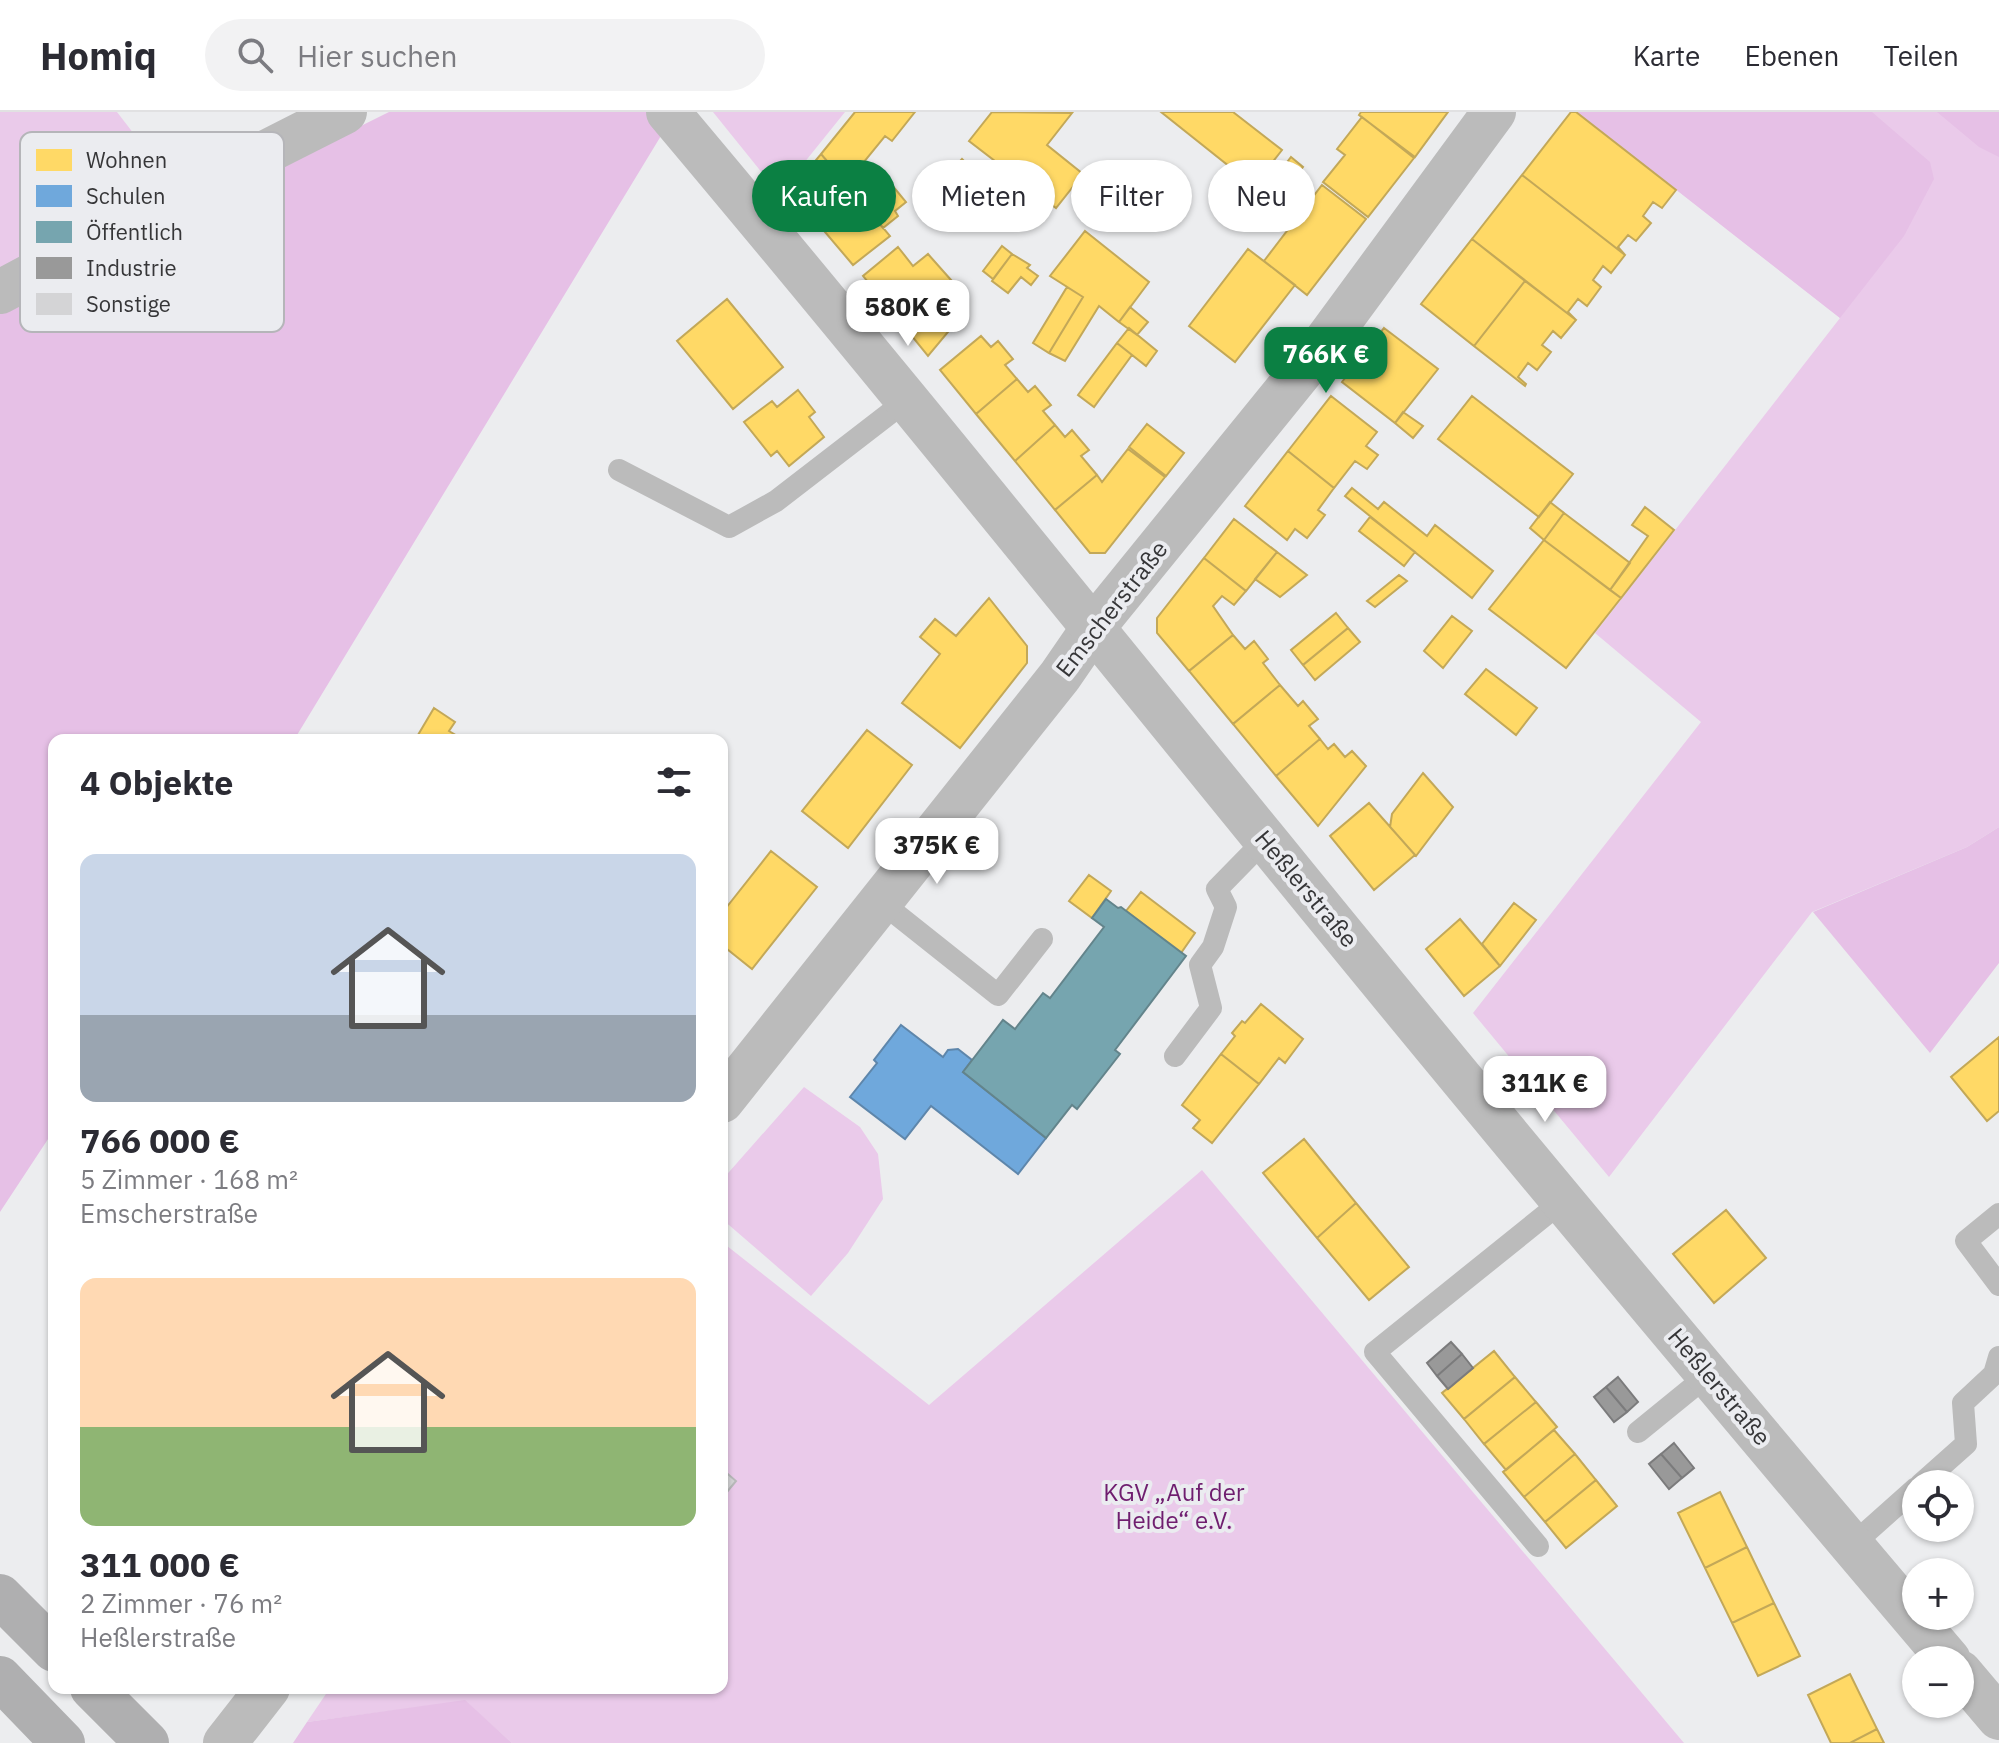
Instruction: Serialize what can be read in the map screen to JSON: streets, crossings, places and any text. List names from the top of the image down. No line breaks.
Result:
{"streets":{"street":["Emscherstraße","Heßlerstraße"]},"crossings":[["Emscherstraße","Heßlerstraße"]],"parks":["KGV „Auf der Heide“ e.V."],"legend":["Wohnen","Schulen","Öffentlich","Industrie","Sonstige"],"page":{"header":"Homiq","search":"Hier suchen","nav":["Karte","Ebenen","Teilen"],"chip":["Kaufen","Mieten","Filter","Neu"],"price":["580K €","766K €","375K €","311K €"],"heading":"4 Objekte","list":[{"name":"766 000 €","note":"5 Zimmer · 168 m² · Emscherstraße"},{"name":"311 000 €","note":"2 Zimmer · 76 m² · Heßlerstraße"}],"map_buttons":["+","−"]}}
